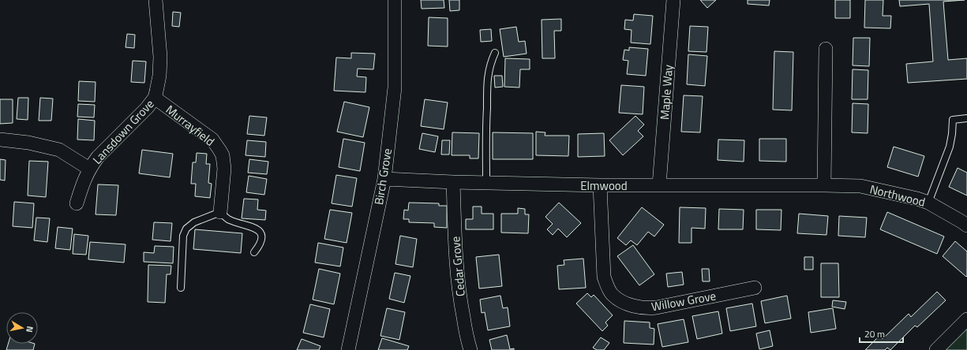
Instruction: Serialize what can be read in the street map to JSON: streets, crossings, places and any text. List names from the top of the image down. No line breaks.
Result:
{"streets":{"street":["Maple Way","Murrayfield","Lansdown Grove","Birch Grove","Elmwood","Northwood","Cedar Grove","Willow Grove"]},"crossings":[["Maple Way","Elmwood"],["Murrayfield","Lansdown Grove"],["Birch Grove","Elmwood"],["Elmwood","Northwood"],["Elmwood","Cedar Grove"],["Elmwood","Willow Grove"]],"scale_bar":"20 m","north":"right"}
